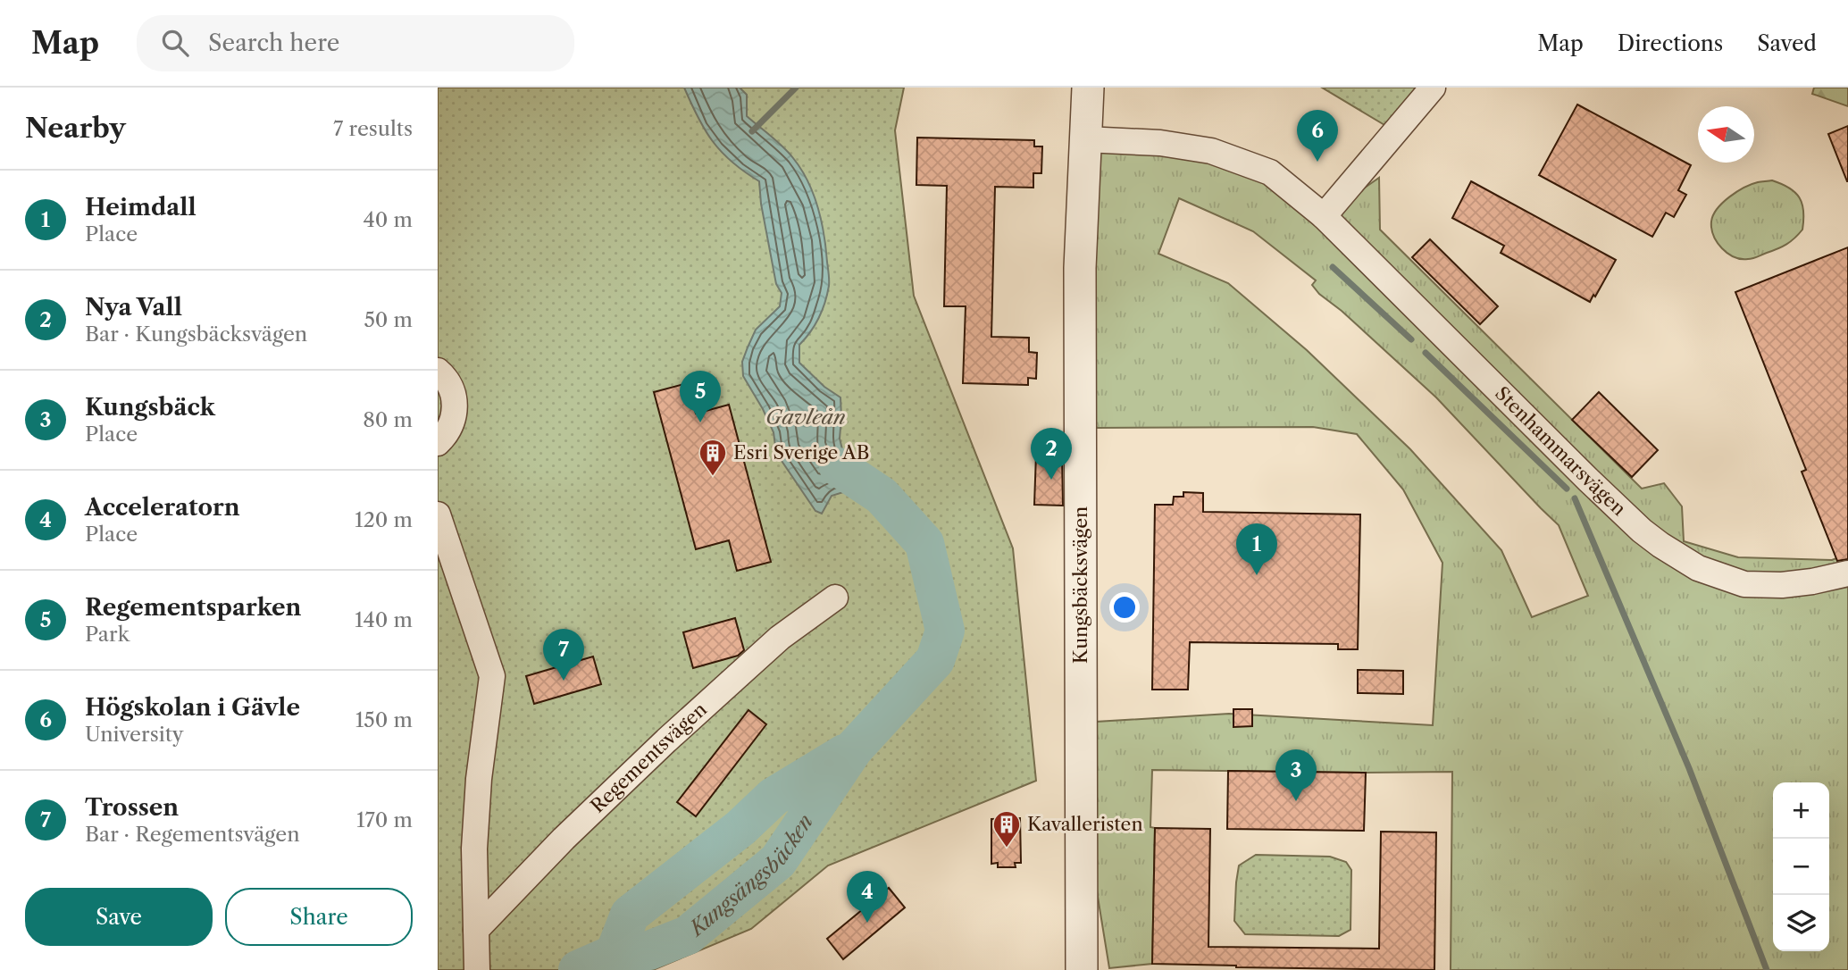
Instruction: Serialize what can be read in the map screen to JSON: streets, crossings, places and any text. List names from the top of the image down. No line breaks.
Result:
{"streets":{"street":["Stenhammarsvägen","Kungsbäcksvägen","Regementsvägen"]},"crossings":[["Stenhammarsvägen","Kungsbäcksvägen"]],"water":["Gavleån","Kungsängsbäcken"],"places":{"building":["Esri Sverige AB","Kavalleristen"]},"north":"left","page":{"header":"Map","search":"Search here","nav":["Map","Directions","Saved"],"heading":["Nearby","7 results"],"pins":["6","5","2","1","7","3","4"],"list":[{"mark":"1","name":"Heimdall","note":"Place","value":"40 m"},{"mark":"2","name":"Nya Vall","note":"Bar · Kungsbäcksvägen","value":"50 m"},{"mark":"3","name":"Kungsbäck","note":"Place","value":"80 m"},{"mark":"4","name":"Acceleratorn","note":"Place","value":"120 m"},{"mark":"5","name":"Regementsparken","note":"Park","value":"140 m"},{"mark":"6","name":"Högskolan i Gävle","note":"University","value":"150 m"},{"mark":"7","name":"Trossen","note":"Bar · Regementsvägen","value":"170 m"}],"map_buttons":["+","−"],"buttons":["Save","Share"]}}
